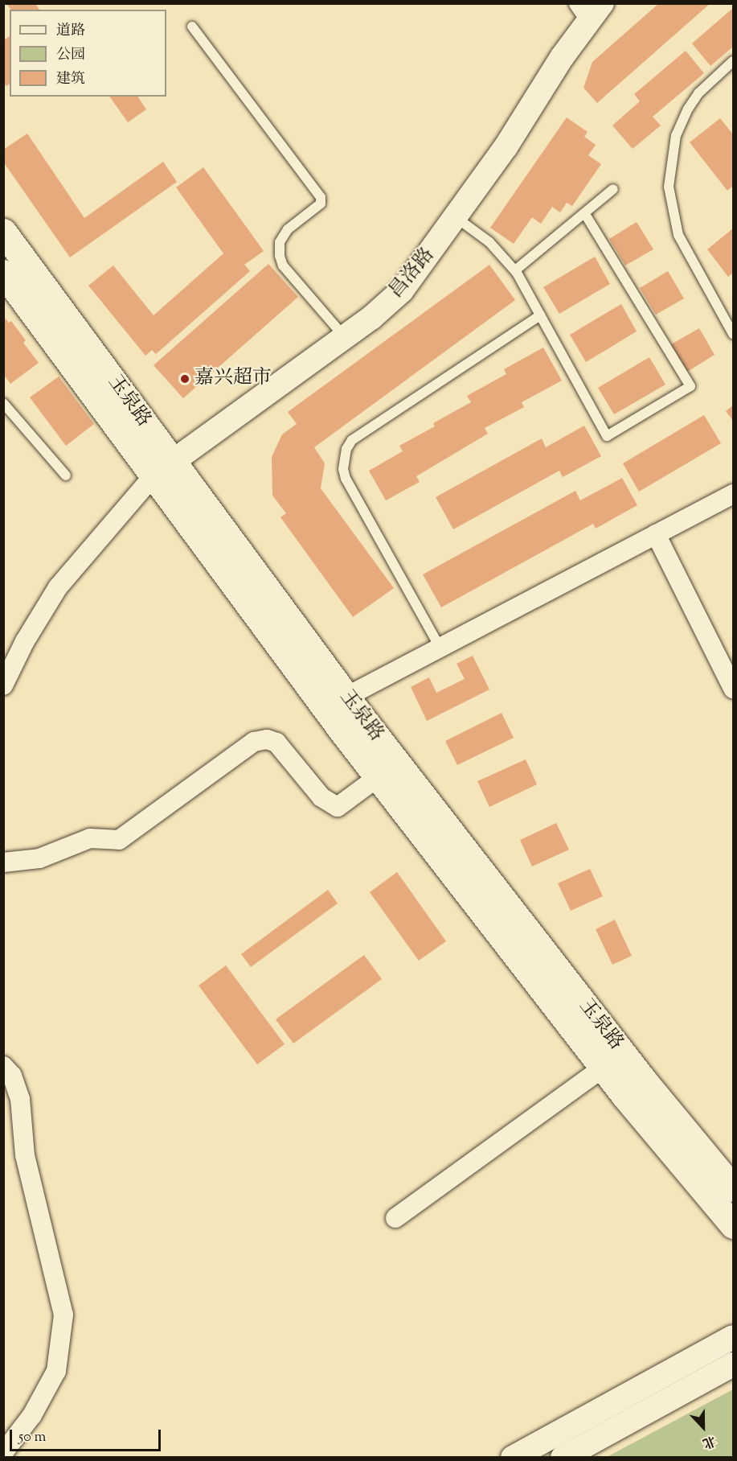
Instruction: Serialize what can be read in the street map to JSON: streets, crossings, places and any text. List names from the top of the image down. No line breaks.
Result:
{"streets":{"main road":["玉泉路"],"street":["昌洛路"]},"crossings":[["昌洛路","玉泉路"]],"places":["嘉兴超市"],"legend":["道路","公园","建筑"],"scale_bar":"50 m","north":"bottom"}
